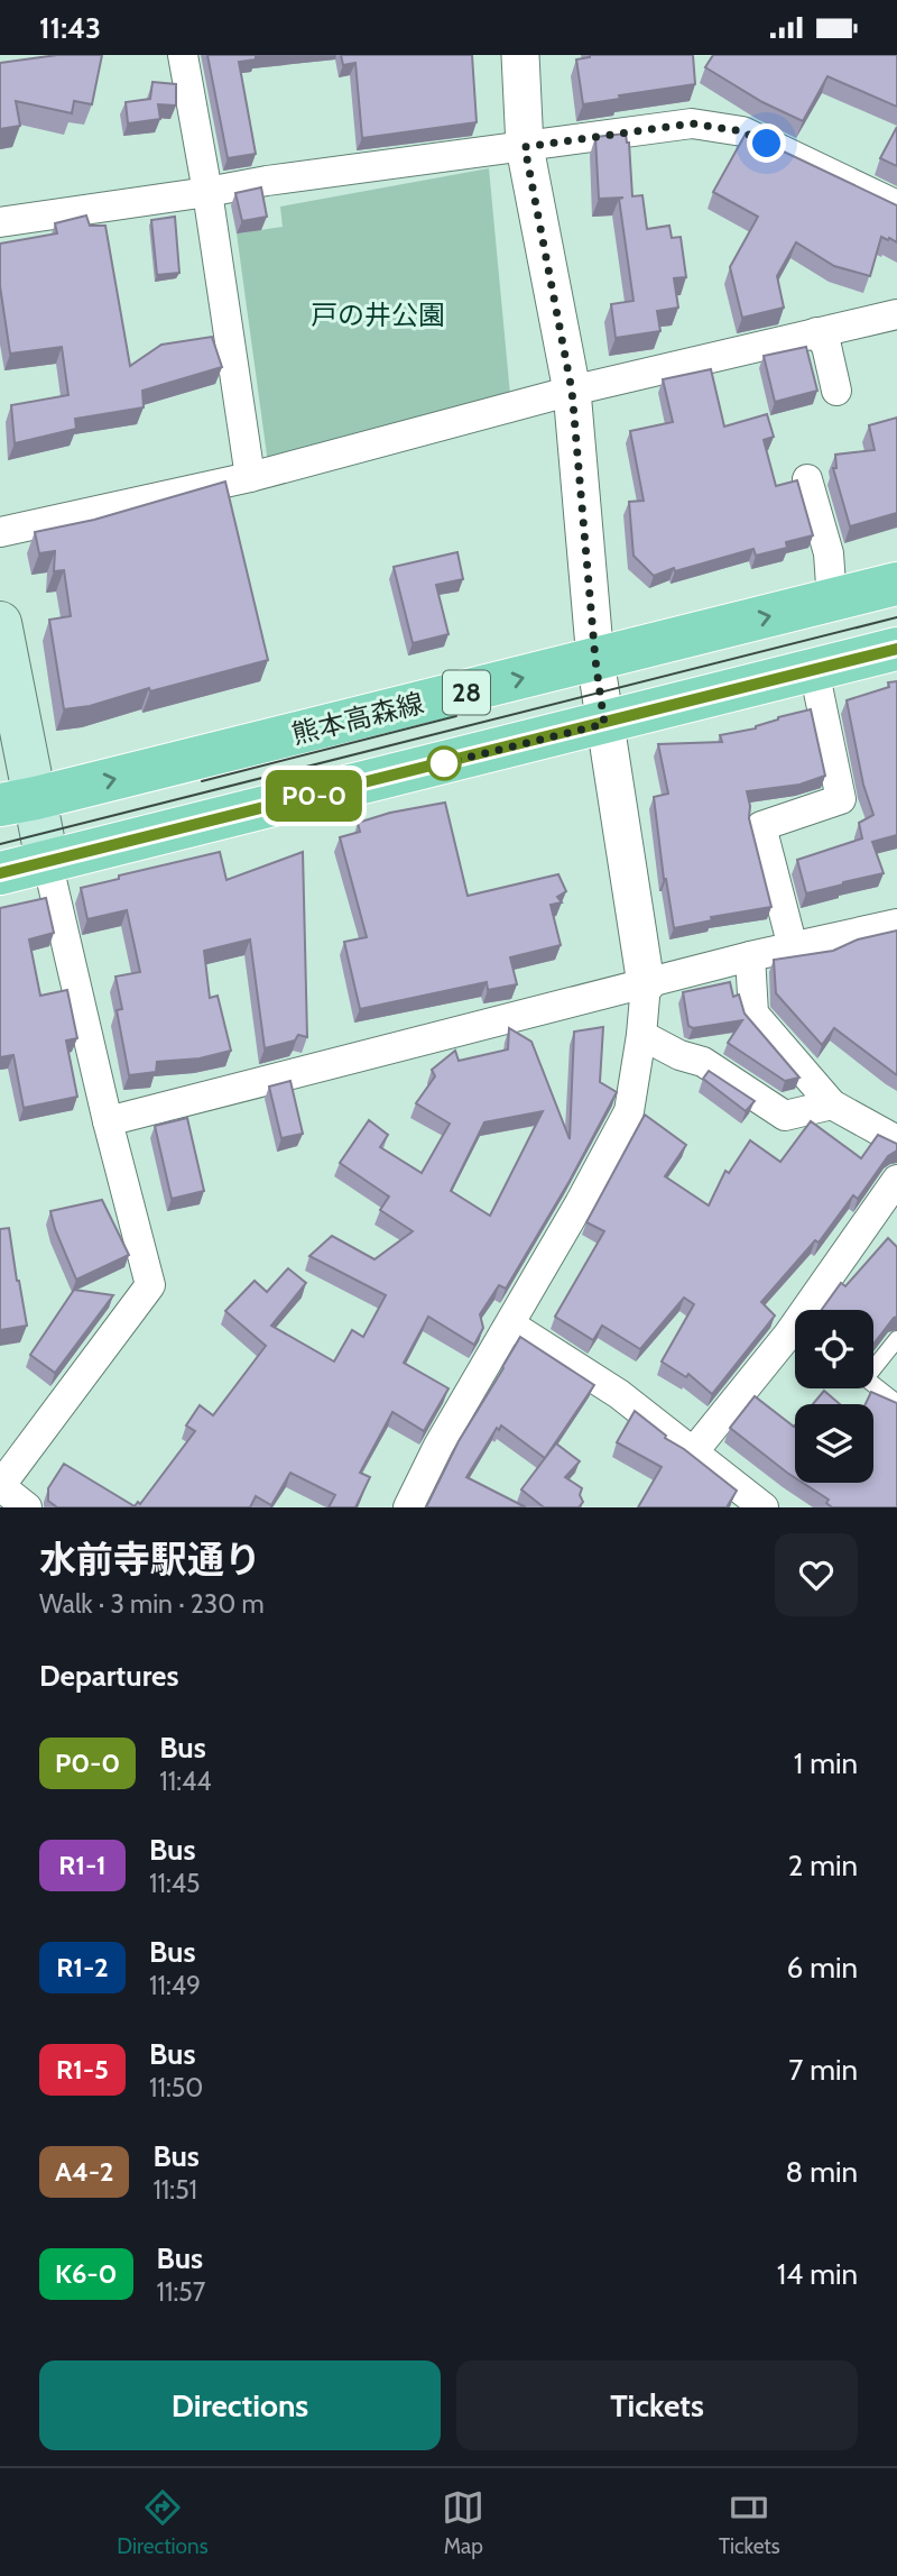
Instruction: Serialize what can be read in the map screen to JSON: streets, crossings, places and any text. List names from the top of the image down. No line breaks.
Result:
{"streets":{"main road":["28","熊本高森線"]},"parks":["戸の井公園"],"lines":["bus line P0-0"],"page":{"status":"11:43","on_map":"P0-0","heading":[["水前寺駅通り","Walk · 3 min · 230 m"],"Departures"],"list":[{"mark":"P0-0","name":"Bus","note":"11:44","value":"1 min"},{"mark":"R1-1","name":"Bus","note":"11:45","value":"2 min"},{"mark":"R1-2","name":"Bus","note":"11:49","value":"6 min"},{"mark":"R1-5","name":"Bus","note":"11:50","value":"7 min"},{"mark":"A4-2","name":"Bus","note":"11:51","value":"8 min"},{"mark":"K6-0","name":"Bus","note":"11:57","value":"14 min"}],"buttons":["Directions","Tickets"],"tabs":["Directions","Map","Tickets"]}}
